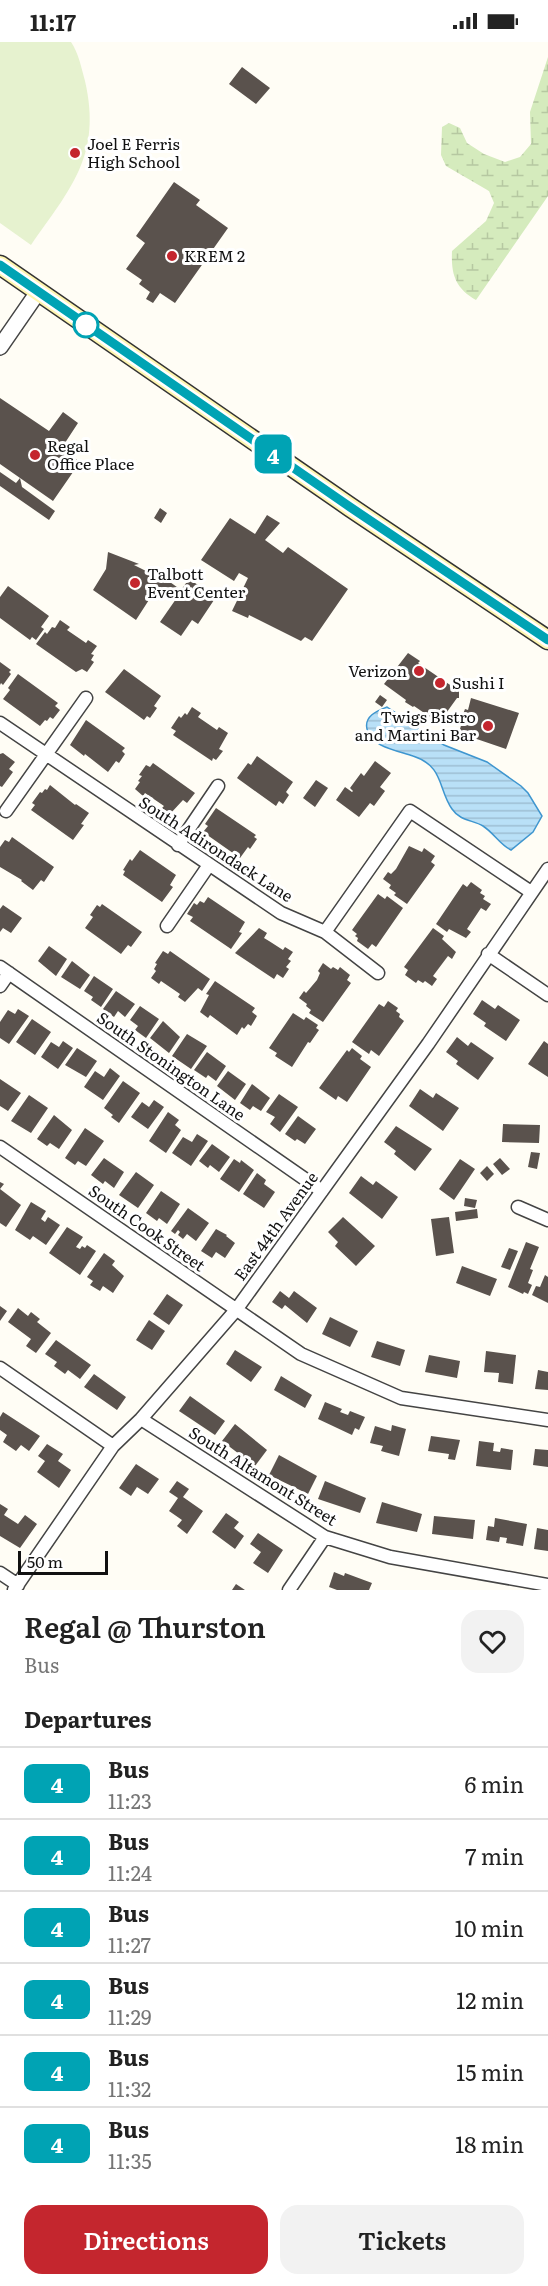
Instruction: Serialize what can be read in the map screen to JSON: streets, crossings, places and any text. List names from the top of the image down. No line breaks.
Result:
{"streets":{"street":["South Adirondack Lane","South Stonington Lane","East 44th Avenue","South Cook Street","South Altamont Street"]},"crossings":[["South Stonington Lane","East 44th Avenue"],["East 44th Avenue","South Cook Street"],["East 44th Avenue","South Altamont Street"]],"places":["Joel E Ferris High School","KREM 2","Regal Office Place","Talbott Event Center","Verizon","Sushi I","Twigs Bistro and Martini Bar"],"lines":["bus line 4"],"scale_bar":"50 m","page":{"status":"11:17","on_map":"4","scale":"50 m","heading":[["Regal @ Thurston","Bus"],"Departures"],"list":[{"mark":"4","name":"Bus","note":"11:23","value":"6 min"},{"mark":"4","name":"Bus","note":"11:24","value":"7 min"},{"mark":"4","name":"Bus","note":"11:27","value":"10 min"},{"mark":"4","name":"Bus","note":"11:29","value":"12 min"},{"mark":"4","name":"Bus","note":"11:32","value":"15 min"},{"mark":"4","name":"Bus","note":"11:35","value":"18 min"}],"buttons":["Directions","Tickets"]}}
